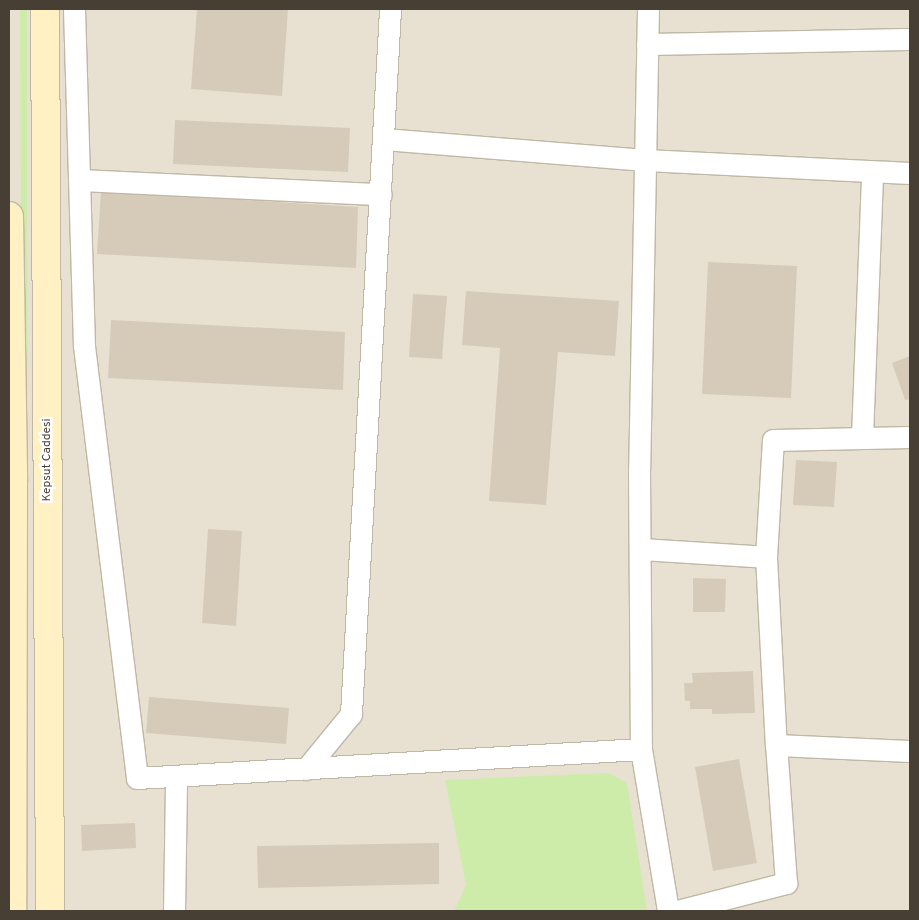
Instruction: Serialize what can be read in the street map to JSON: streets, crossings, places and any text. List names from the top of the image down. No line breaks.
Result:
{"streets":{"main road":["Kepsut Caddesi"]}}
